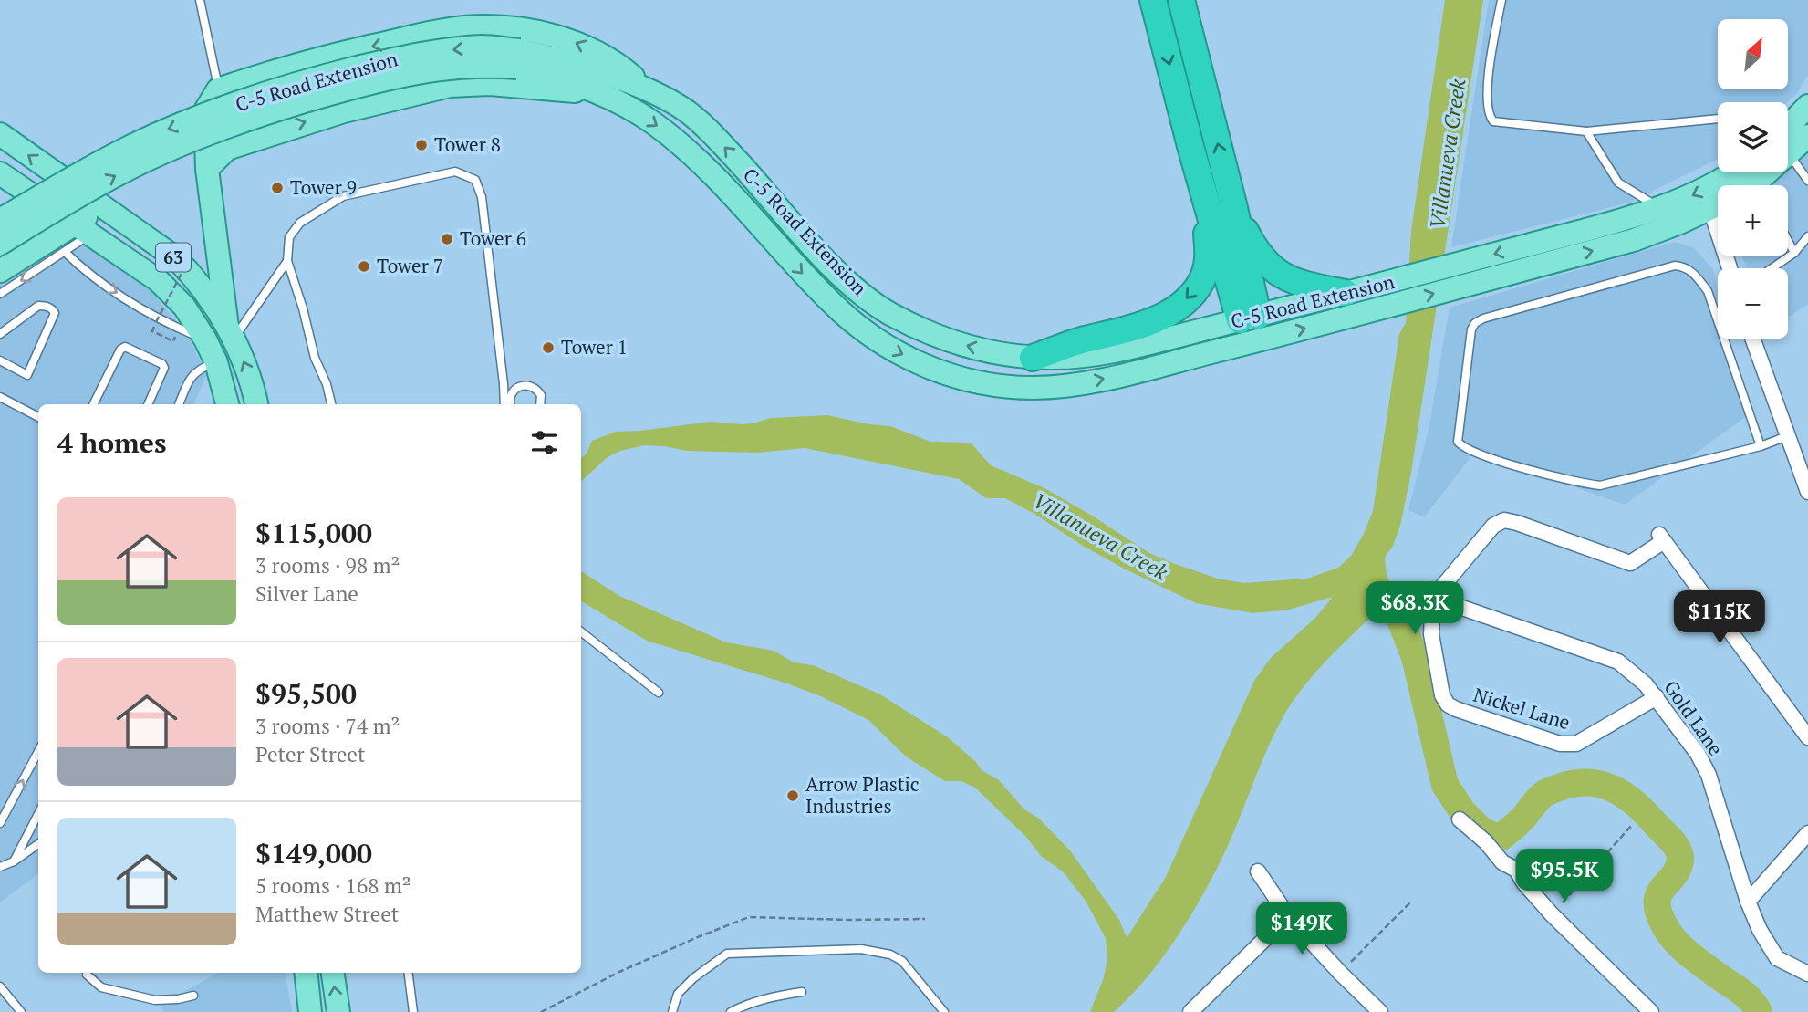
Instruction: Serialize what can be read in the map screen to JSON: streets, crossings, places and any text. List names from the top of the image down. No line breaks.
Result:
{"streets":{"main road":["C-5 Road Extension","63"],"street":["Nickel Lane","Gold Lane"]},"crossings":[["Nickel Lane","Gold Lane"]],"water":["Villanueva Creek"],"places":["Tower 8","Tower 9","Tower 6","Tower 7","Tower 1","Arrow Plastic Industries"],"north":"top right","page":{"map_buttons":["+","−"],"heading":"4 homes","list":[{"name":"$115,000","note":"3 rooms · 98 m² · Silver Lane"},{"name":"$95,500","note":"3 rooms · 74 m² · Peter Street"},{"name":"$149,000","note":"5 rooms · 168 m² · Matthew Street"}],"price":["$68.3K","$115K","$95.5K","$149K"]}}
